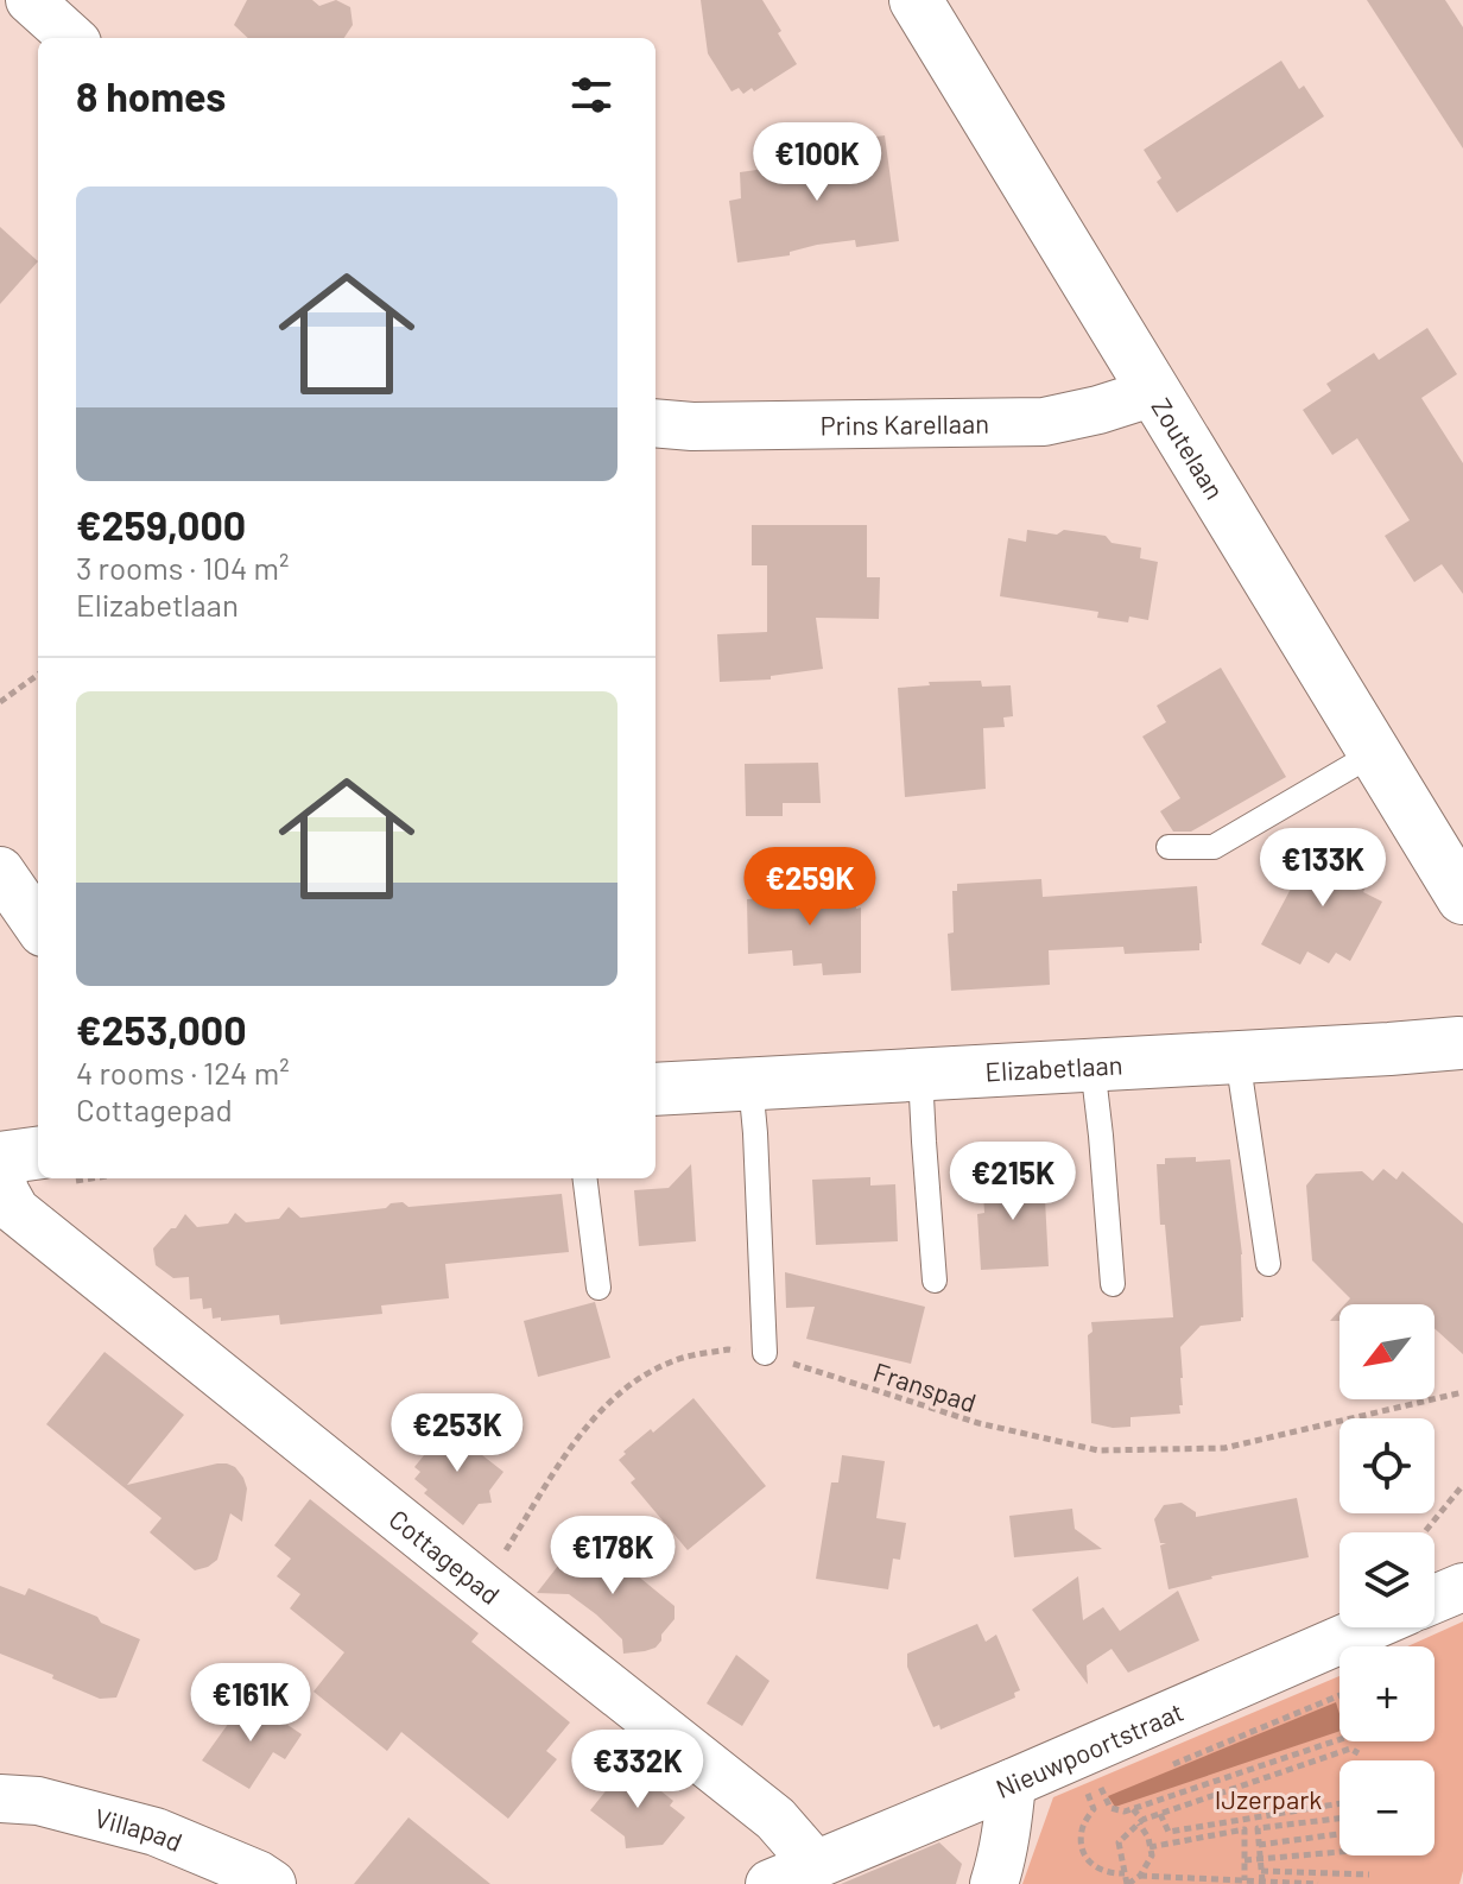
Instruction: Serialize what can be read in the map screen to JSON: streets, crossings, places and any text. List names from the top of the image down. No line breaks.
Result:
{"streets":{"street":["Prins Karellaan","Zoutelaan","Elizabetlaan","Cottagepad","Nieuwpoortstraat","Villapad"],"path":["Franspad"]},"crossings":[["Prins Karellaan","Zoutelaan"],["Franspad","Cottagepad"],["Cottagepad","Nieuwpoortstraat"]],"parks":["IJzerpark"],"north":"bottom left","page":{"heading":"8 homes","price":["€100K","€133K","€259K","€215K","€253K","€178K","€161K","€332K"],"list":[{"name":"€259,000","note":"3 rooms · 104 m² · Elizabetlaan"},{"name":"€253,000","note":"4 rooms · 124 m² · Cottagepad"}],"map_buttons":["+","−"]}}
